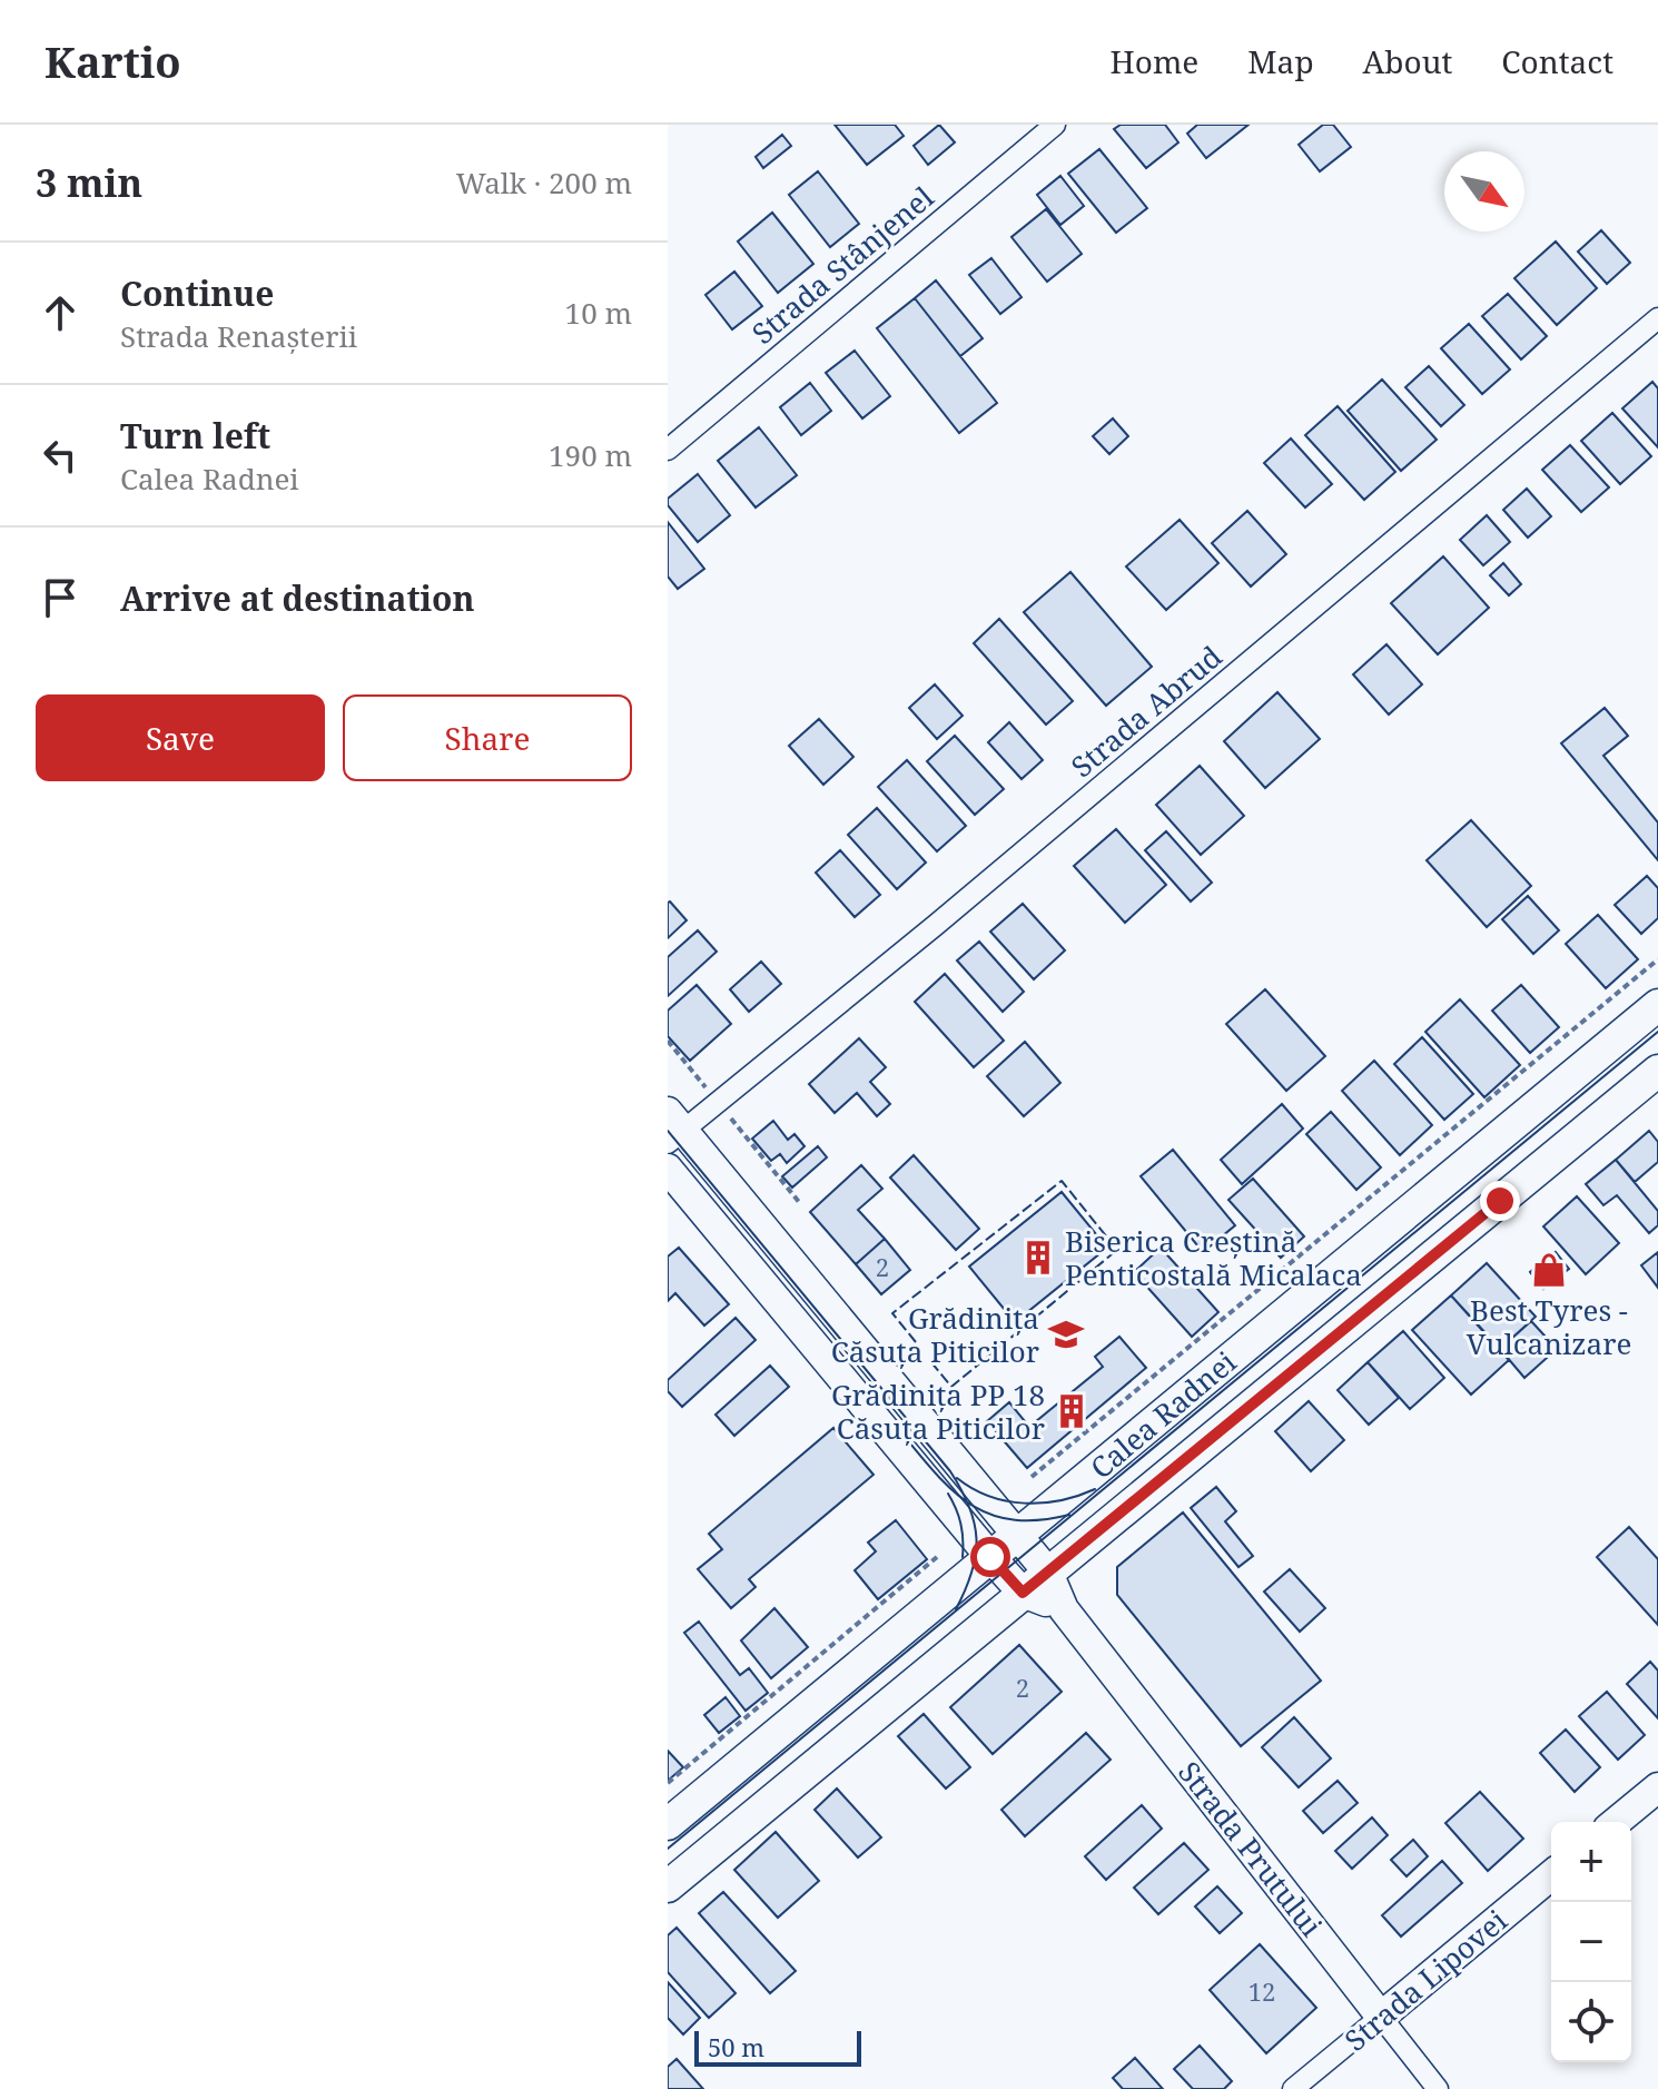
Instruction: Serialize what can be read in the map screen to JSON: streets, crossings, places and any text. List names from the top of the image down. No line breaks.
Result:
{"streets":{"main road":["Calea Radnei"],"street":["Strada Stânjenel","Strada Abrud","Strada Prutului","Strada Lipovei"]},"crossings":[["Strada Abrud","Strada Prutului"],["Calea Radnei","Strada Prutului"],["Strada Prutului","Strada Lipovei"]],"places":{"building":["Biserica Creștină Penticostală Micalaca","Grădinița PP 18 Căsuța Piticilor"],"shop":["Best Tyres - Vulcanizare"],"school or university":["Grădinița Căsuța Piticilor"]},"house_numbers":["2","2","12"],"scale_bar":"50 m","north":"bottom right","page":{"header":"Kartio","nav":["Home","Map","About","Contact"],"heading":["3 min","Walk · 200 m"],"list":[["Continue","Strada Renașterii","10 m"],["Turn left","Calea Radnei","190 m"],"Arrive at destination"],"buttons":["Save","Share"],"map_buttons":["+","−"],"scale":"50 m"}}
